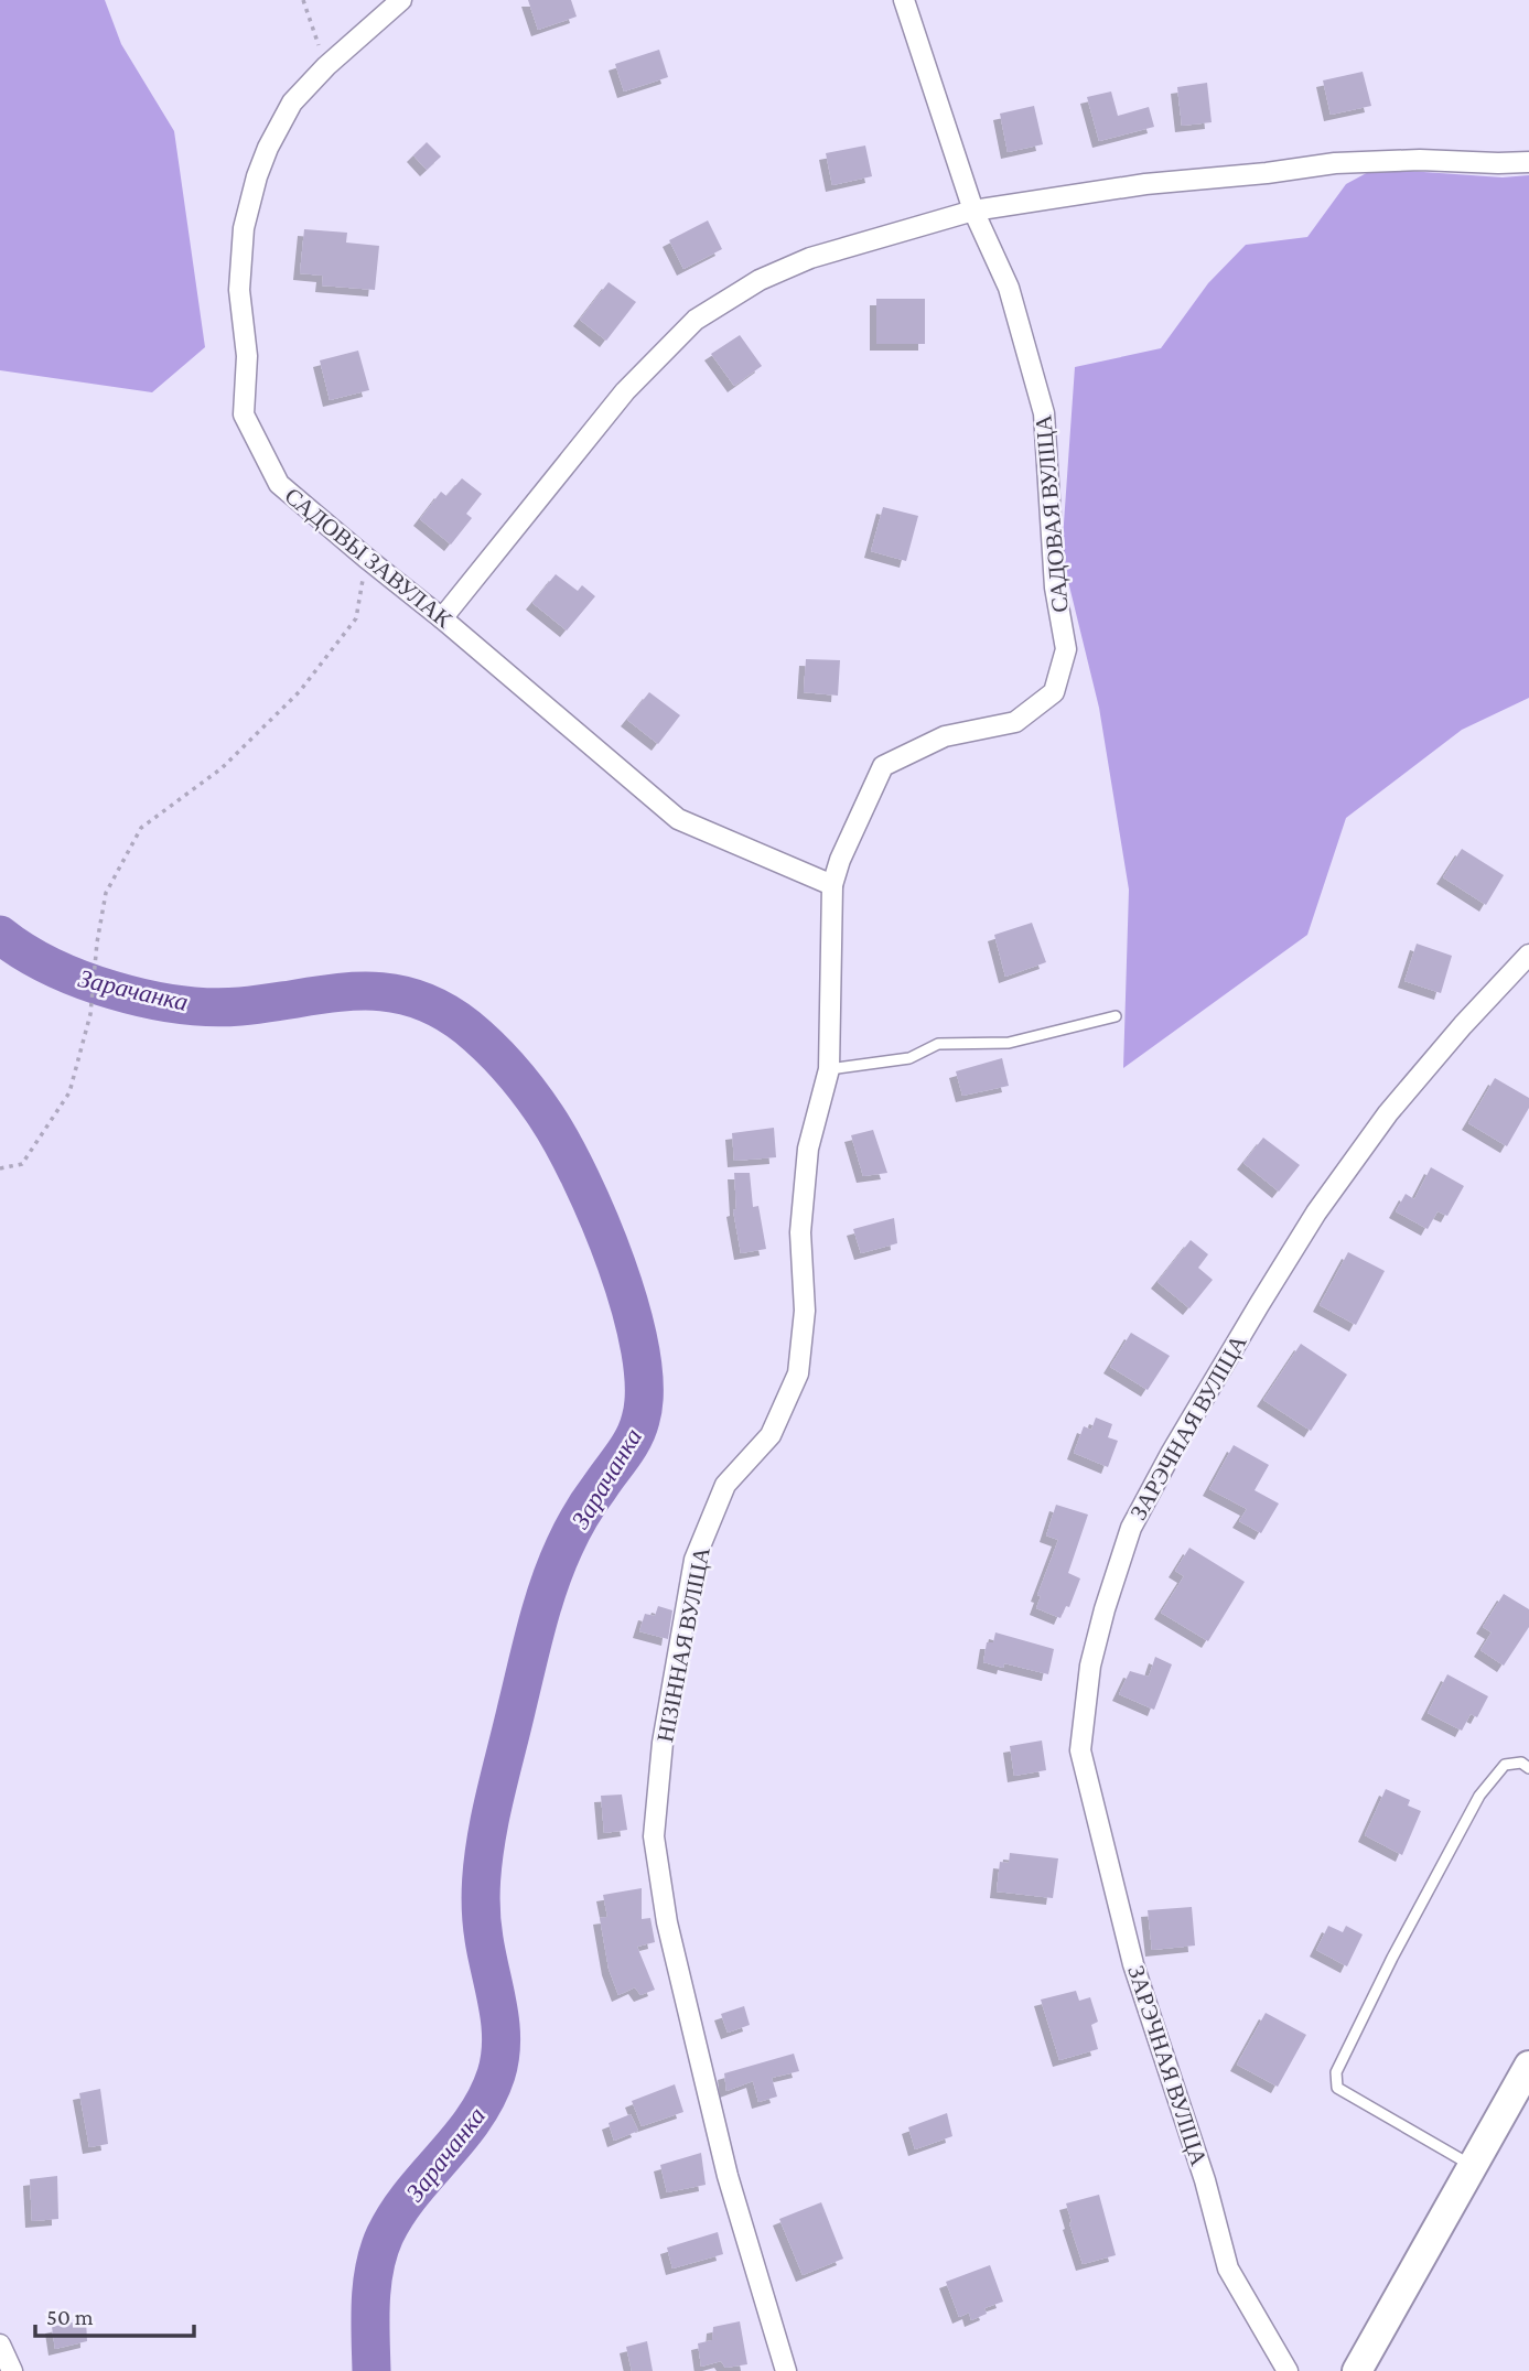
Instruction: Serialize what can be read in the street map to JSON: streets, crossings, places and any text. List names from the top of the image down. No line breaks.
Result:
{"streets":{"street":["САДОВАЯ ВУЛІЦА","САДОВЫ ЗАВУЛАК","ЗАРЭЧНАЯ ВУЛІЦА","НІЗІННАЯ ВУЛІЦА"]},"crossings":[["САДОВАЯ ВУЛІЦА","САДОВЫ ЗАВУЛАК"],["САДОВАЯ ВУЛІЦА","НІЗІННАЯ ВУЛІЦА"],["САДОВЫ ЗАВУЛАК","НІЗІННАЯ ВУЛІЦА"]],"water":["Зарачанка"],"scale_bar":"50 m"}
